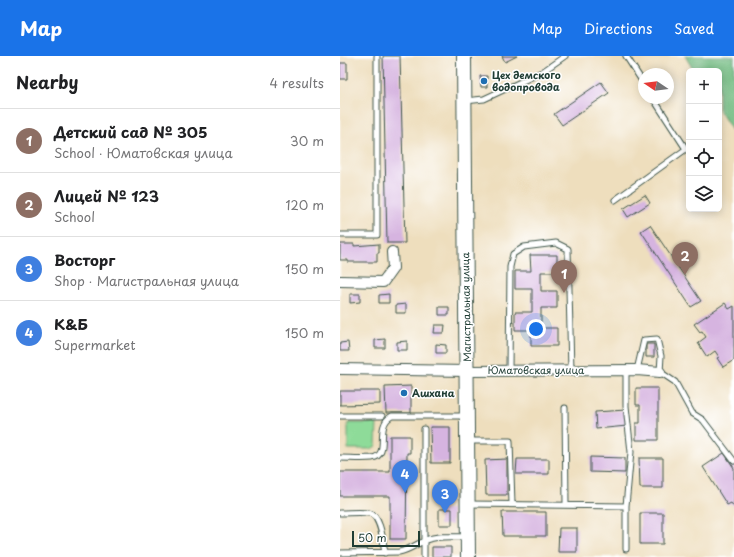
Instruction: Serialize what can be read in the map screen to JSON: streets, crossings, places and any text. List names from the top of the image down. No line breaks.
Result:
{"streets":{"street":["Магистральная улица","Юматовская улица"]},"crossings":[["Магистральная улица","Юматовская улица"]],"places":["Цех демского водопровода","Ашхана"],"scale_bar":"50 m","north":"left","page":{"header":"Map","nav":["Map","Directions","Saved"],"heading":["Nearby","4 results"],"map_buttons":["+","−"],"list":[{"mark":"1","name":"Детский сад № 305","note":"School · Юматовская улица","value":"30 m"},{"mark":"2","name":"Лицей № 123","note":"School","value":"120 m"},{"mark":"3","name":"Восторг","note":"Shop · Магистральная улица","value":"150 m"},{"mark":"4","name":"К&Б","note":"Supermarket","value":"150 m"}],"pins":["2","1","4","3"],"scale":"50 m"}}
